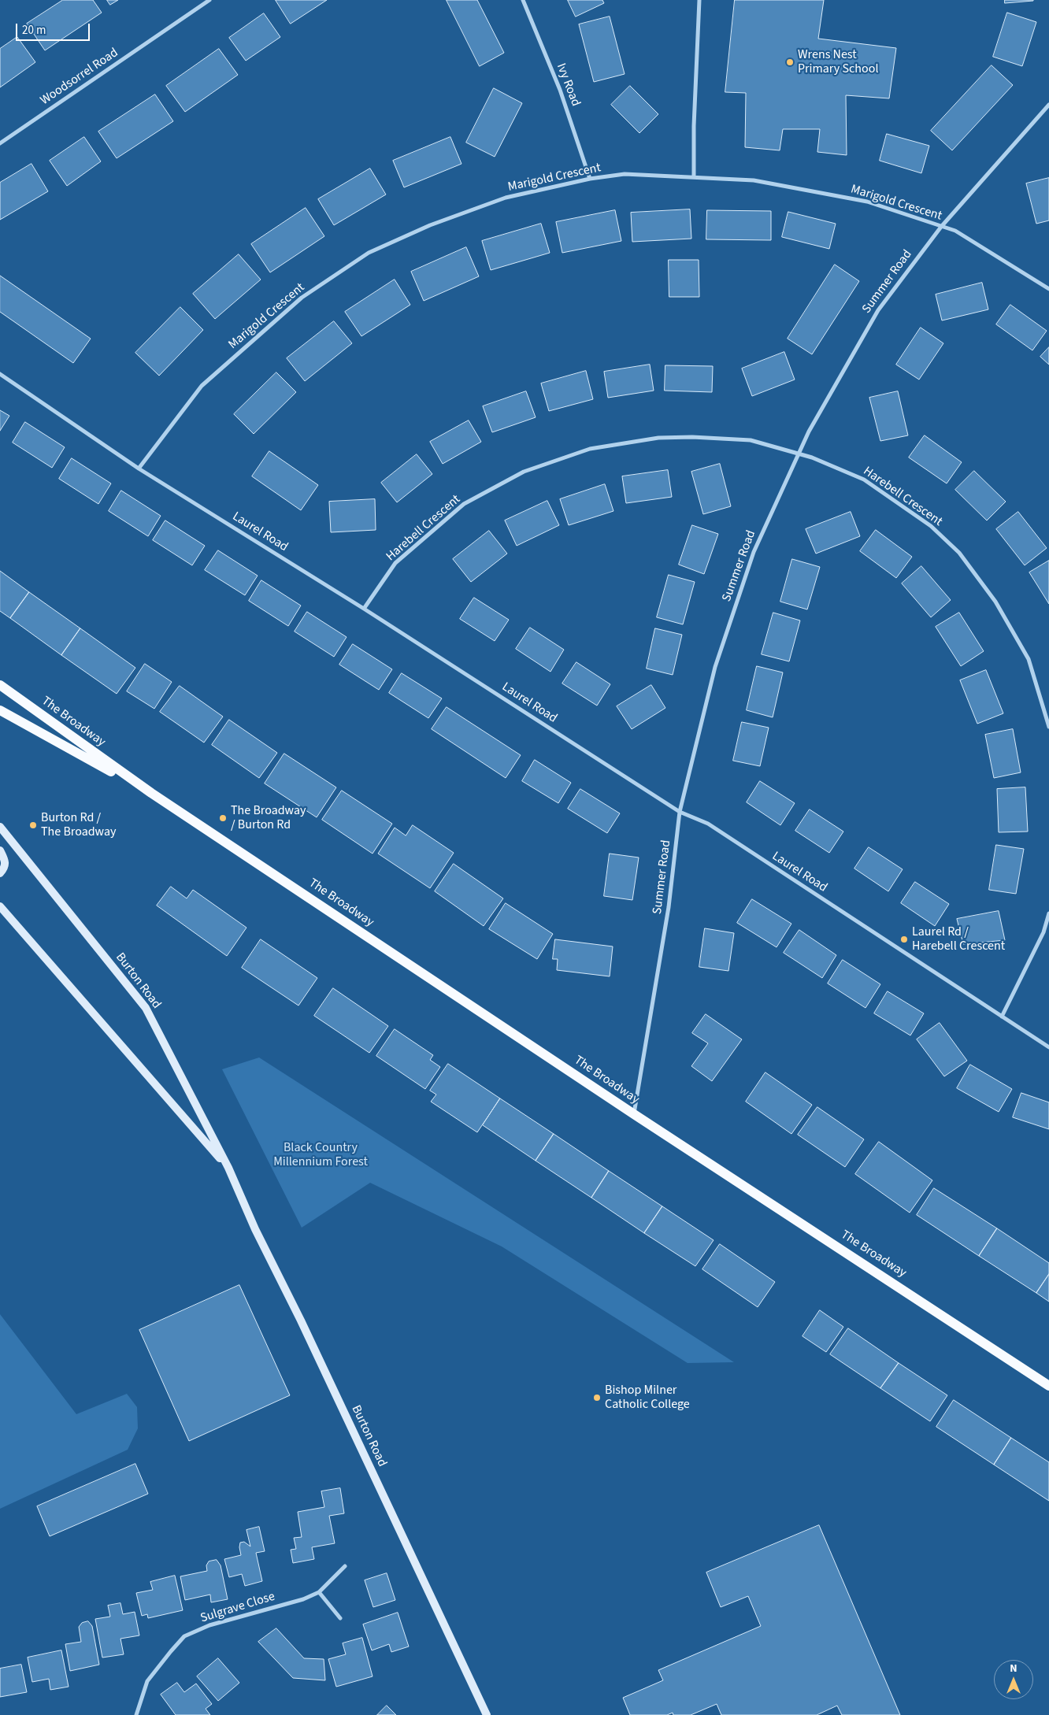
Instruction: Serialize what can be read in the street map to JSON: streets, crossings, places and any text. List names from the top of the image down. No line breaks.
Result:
{"streets":{"main road":["The Broadway","Burton Road"],"street":["Woodsorrel Road","Ivy Road","Marigold Crescent","Summer Road","Harebell Crescent","Laurel Road","Sulgrave Close"]},"crossings":[["Ivy Road","Marigold Crescent"],["Marigold Crescent","Summer Road"],["Marigold Crescent","Laurel Road"],["Summer Road","Harebell Crescent"],["Summer Road","Laurel Road"],["Summer Road","The Broadway"],["Harebell Crescent","Laurel Road"]],"parks":["Black Country Millennium Forest"],"places":["Wrens Nest Primary School","The Broadway / Burton Rd","Burton Rd / The Broadway","Laurel Rd / Harebell Crescent","Bishop Milner Catholic College"],"scale_bar":"20 m","north":"top"}
